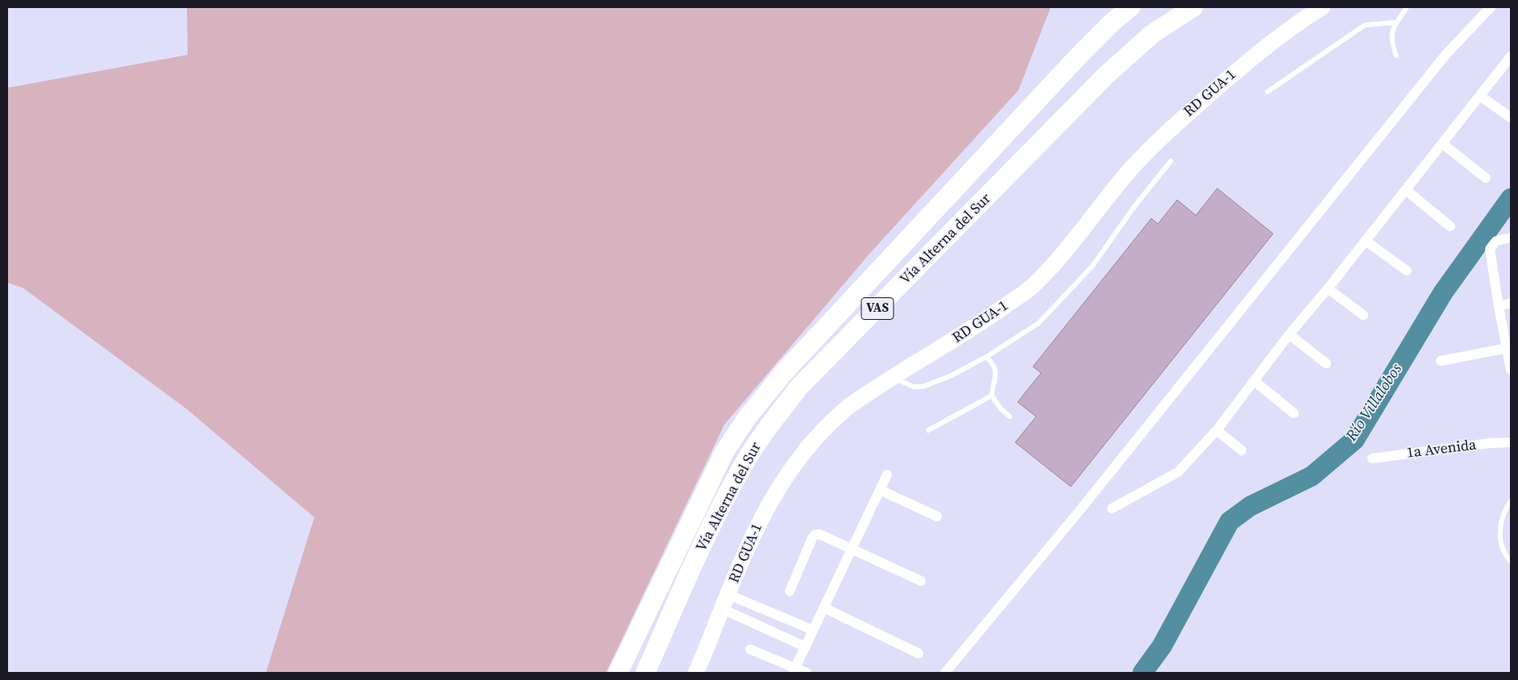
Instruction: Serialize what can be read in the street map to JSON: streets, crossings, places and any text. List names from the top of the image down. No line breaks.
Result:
{"streets":{"highway":["Vía Alterna del Sur","VAS"],"main road":["RD GUA-1"],"street":["1a Avenida"]},"water":["Río Villalobos"]}
